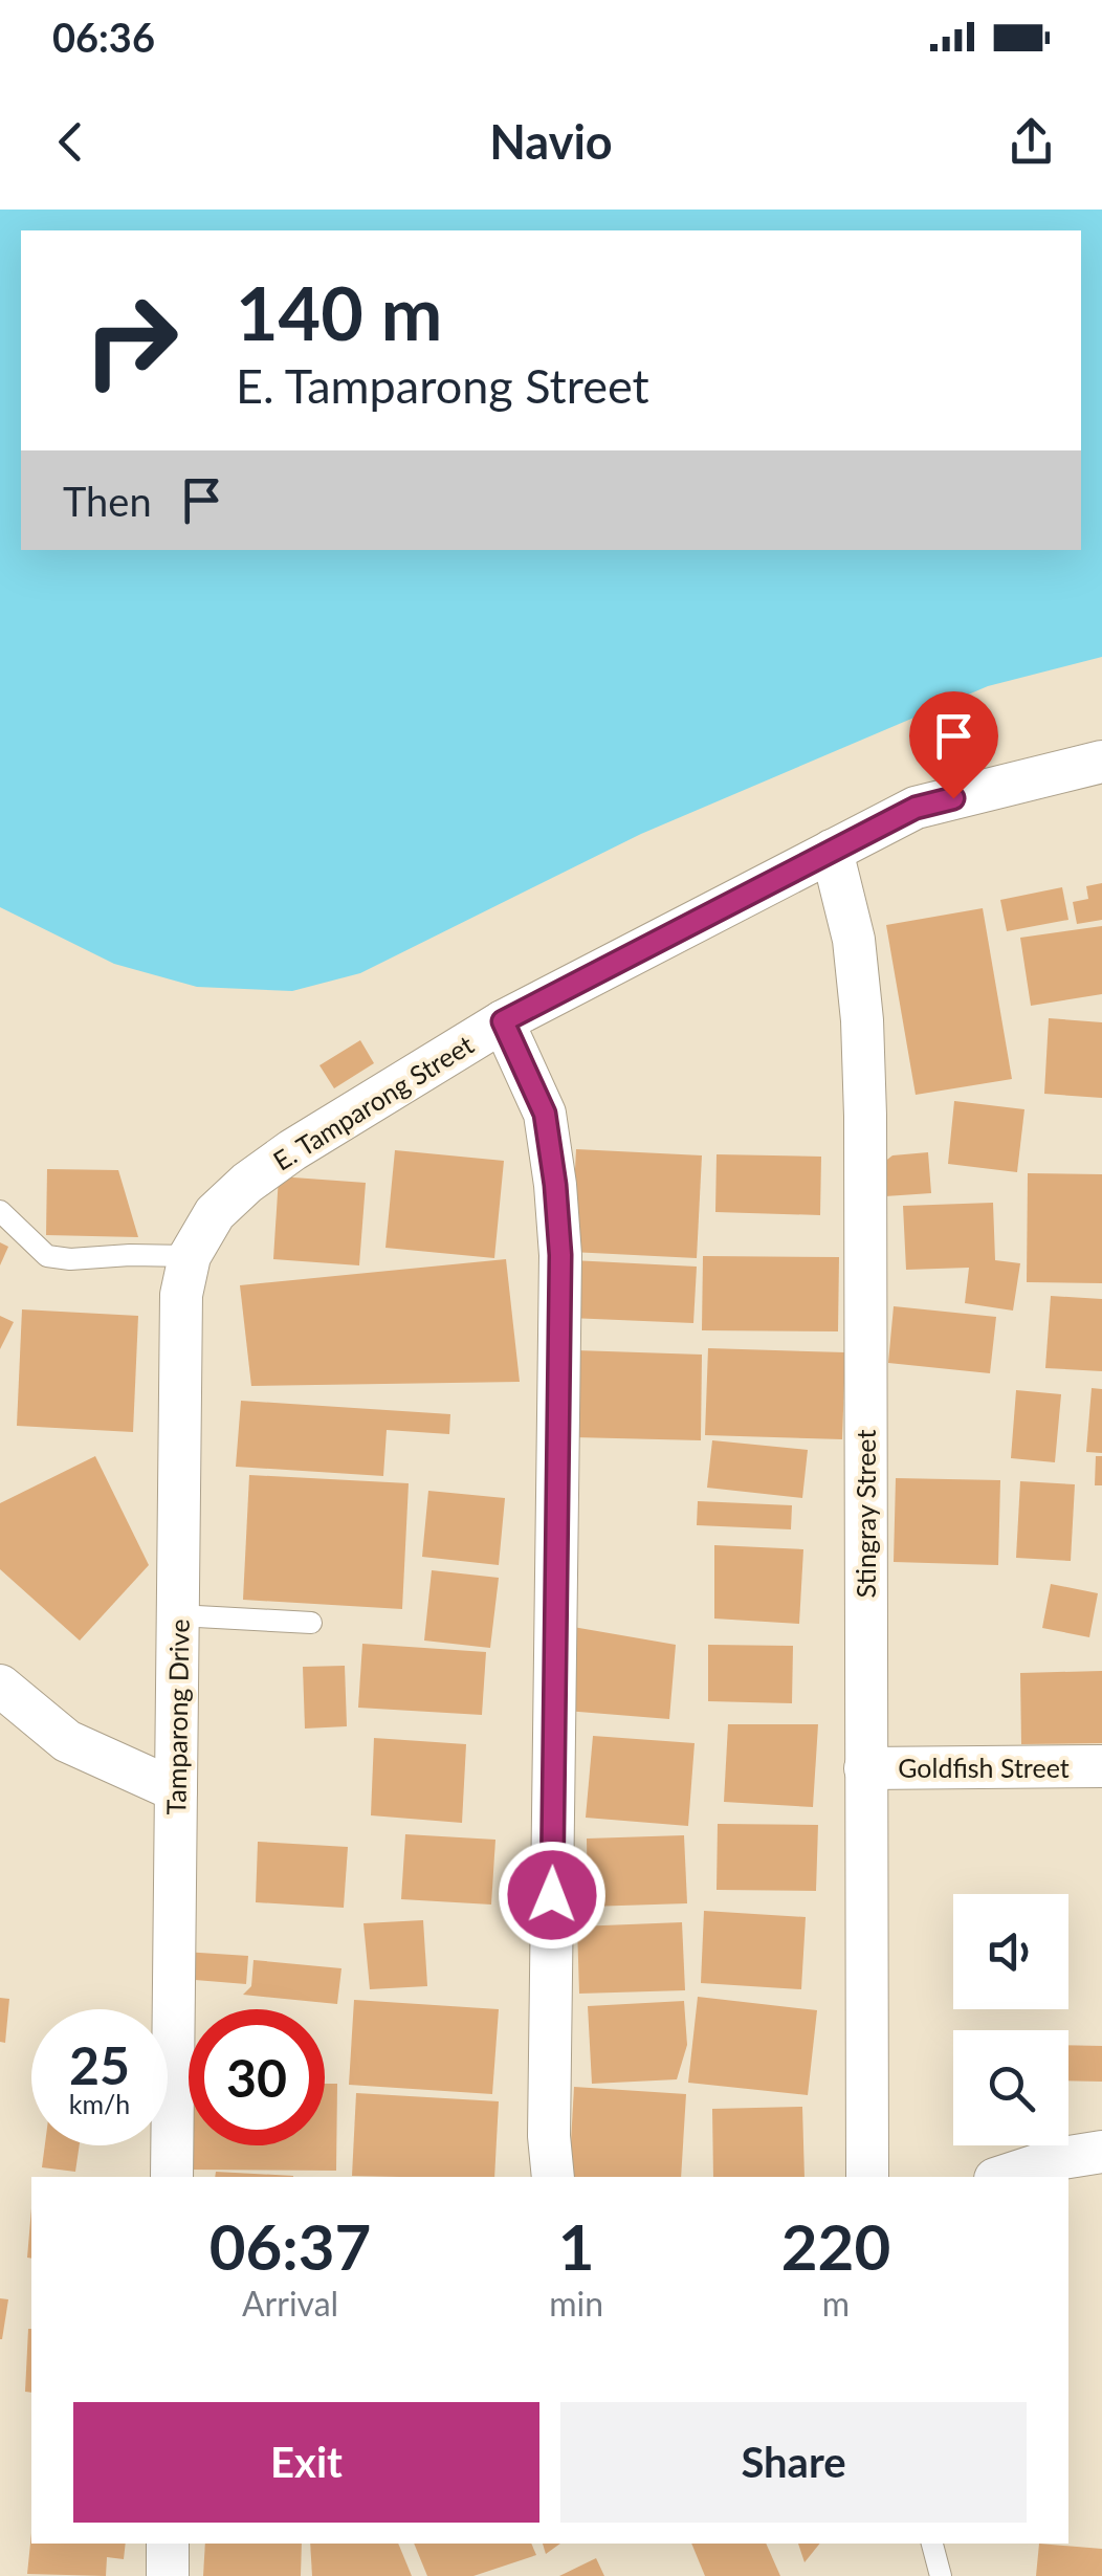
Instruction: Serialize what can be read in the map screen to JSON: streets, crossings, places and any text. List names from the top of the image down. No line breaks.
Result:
{"streets":{"street":["E. Tamparong Street","Stingray Street","Tamparong Drive","Goldfish Street"]},"crossings":[["E. Tamparong Street","Stingray Street"],["E. Tamparong Street","Tamparong Drive"],["Stingray Street","Goldfish Street"]],"page":{"status":"06:36","header":"Navio","turn":["140 m","E. Tamparong Street"],"then":"Then","speed":"25 km/h","limit":"30","eta":["06:37","Arrival","1","min","220","m"],"buttons":["Exit","Share"]}}
